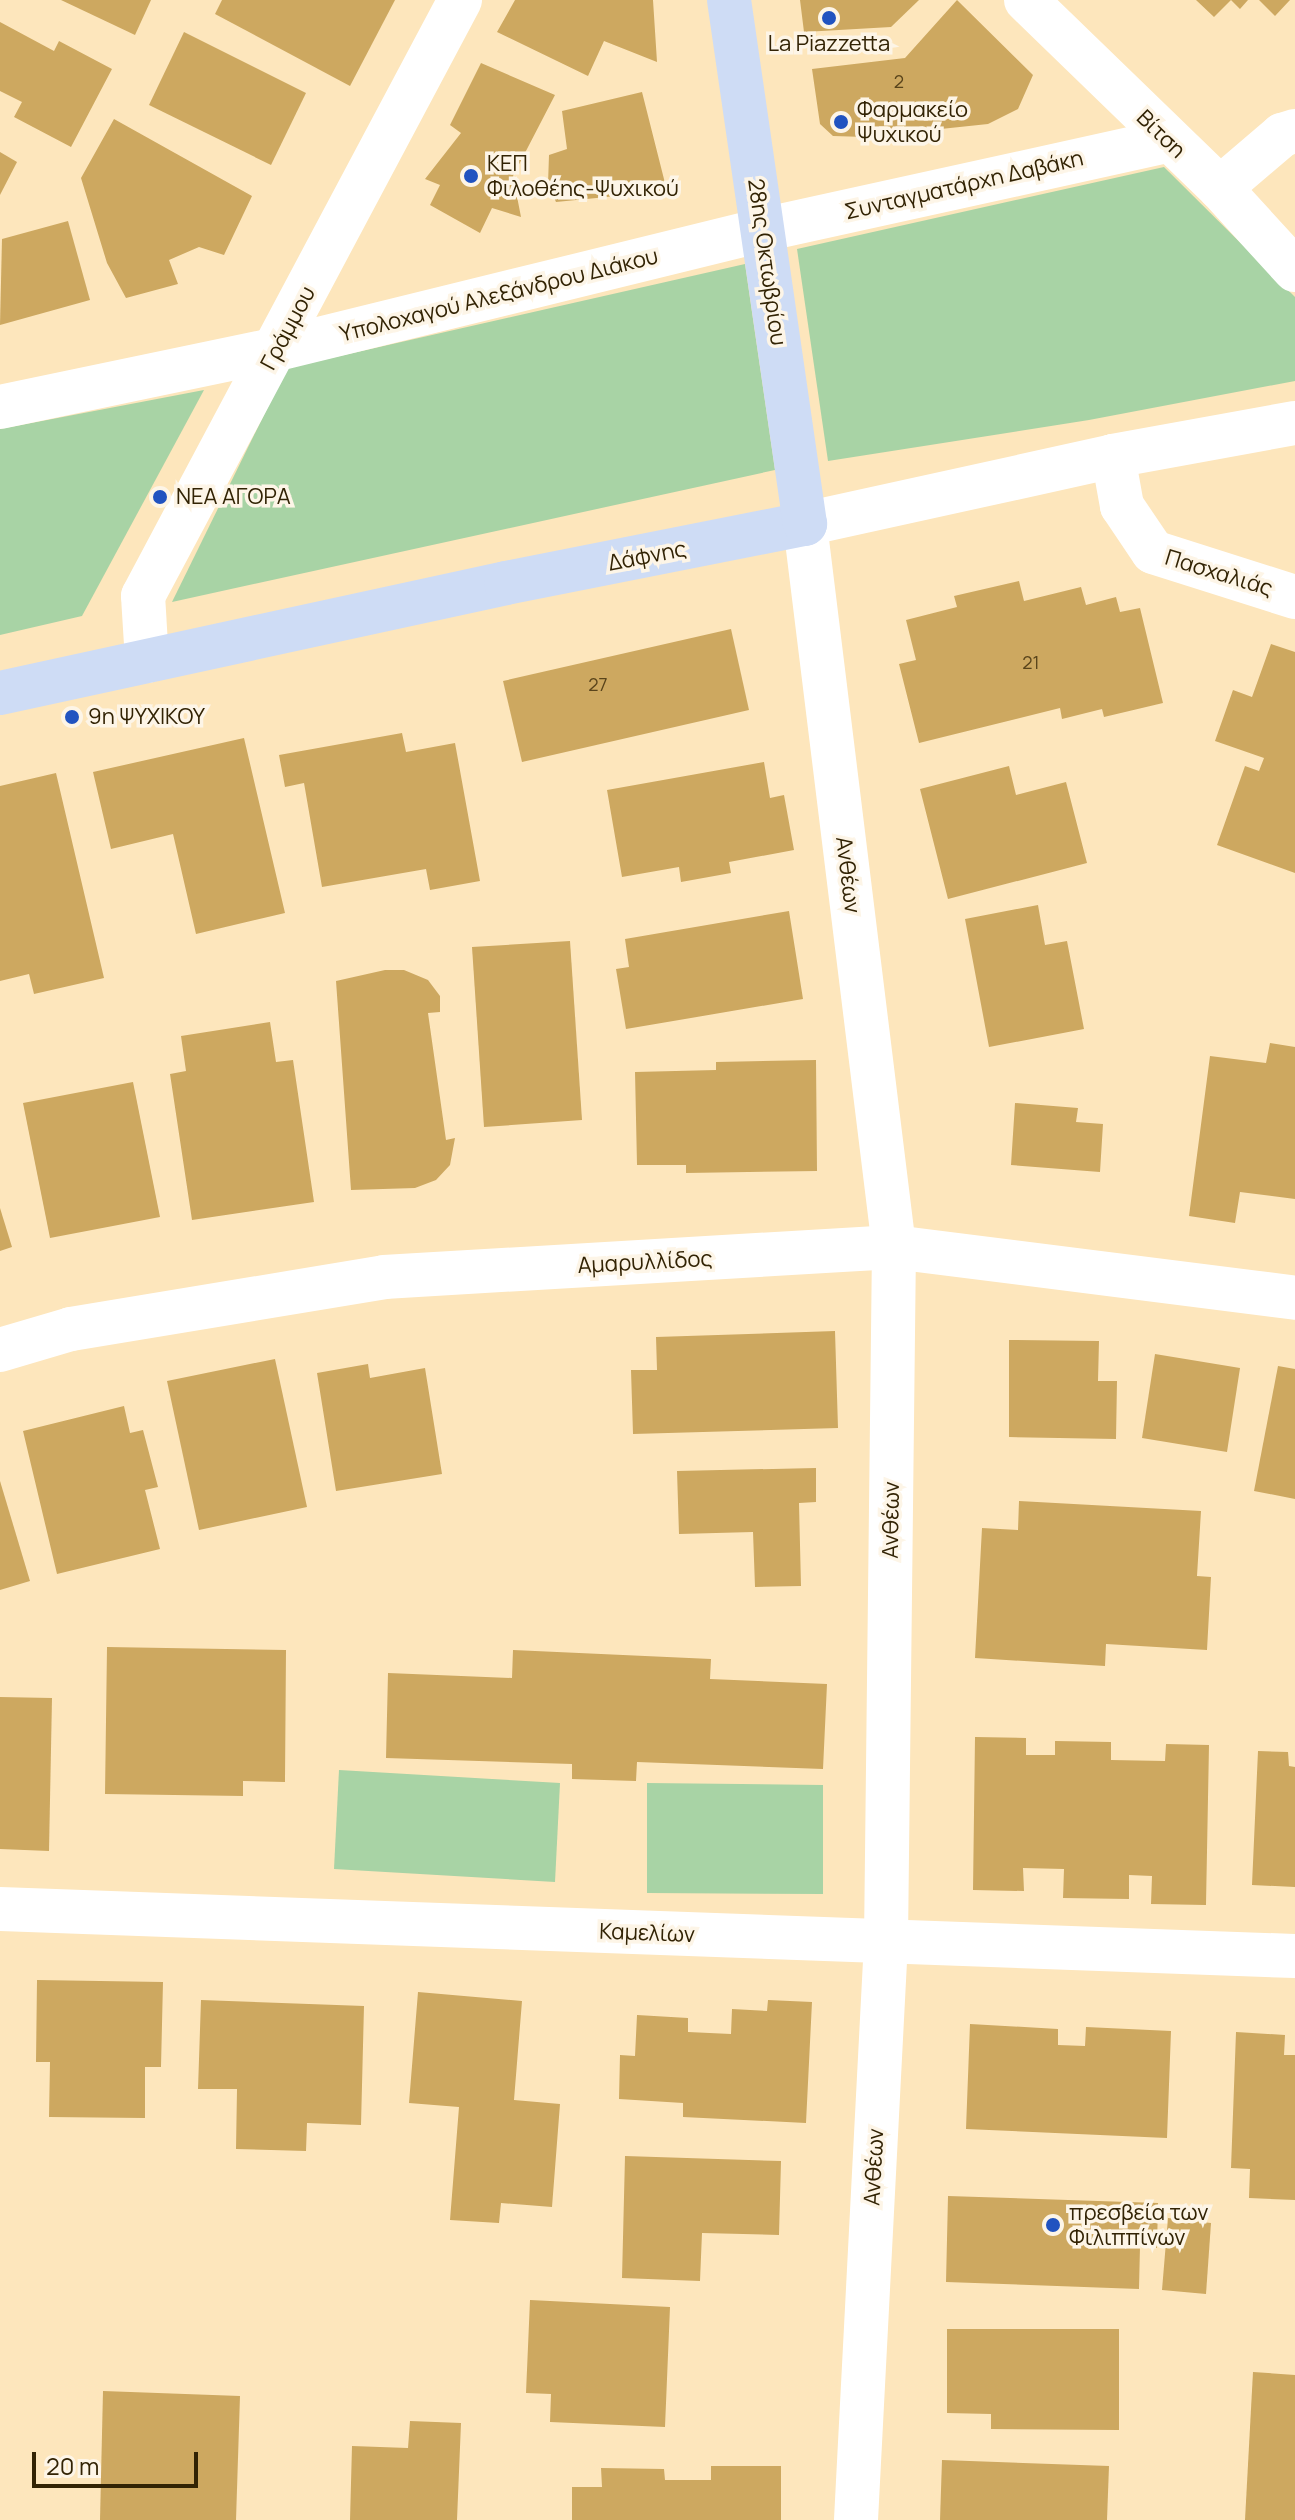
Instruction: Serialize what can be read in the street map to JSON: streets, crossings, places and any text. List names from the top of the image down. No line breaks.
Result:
{"streets":{"main road":["28ης Οκτωβρίου","Δάφνης"],"street":["Βίτση","Συνταγματάρχη Δαβάκη","Υπολοχαγού Αλεξάνδρου Διάκου","Γράμμου","Πασχαλιάς","Ανθέων","Αμαρυλλίδος","Καμελίων"]},"crossings":[["Βίτση","Συνταγματάρχη Δαβάκη"],["Συνταγματάρχη Δαβάκη","28ης Οκτωβρίου"],["Συνταγματάρχη Δαβάκη","Υπολοχαγού Αλεξάνδρου Διάκου"],["28ης Οκτωβρίου","Υπολοχαγού Αλεξάνδρου Διάκου"],["28ης Οκτωβρίου","Δάφνης"],["28ης Οκτωβρίου","Ανθέων"],["Υπολοχαγού Αλεξάνδρου Διάκου","Γράμμου"],["Γράμμου","Δάφνης"],["Δάφνης","Πασχαλιάς"],["Δάφνης","Ανθέων"],["Ανθέων","Αμαρυλλίδος"],["Ανθέων","Καμελίων"]],"places":["La Piazzetta","Φαρμακείο Ψυχικού","ΚΕΠ Φιλοθέης-Ψυχικού","ΝΕΑ ΑΓΟΡΑ","9η ΨΥΧΙΚΟΥ","πρεσβεία των Φιλιππίνων"],"house_numbers":["2","21","27"],"scale_bar":"20 m"}
